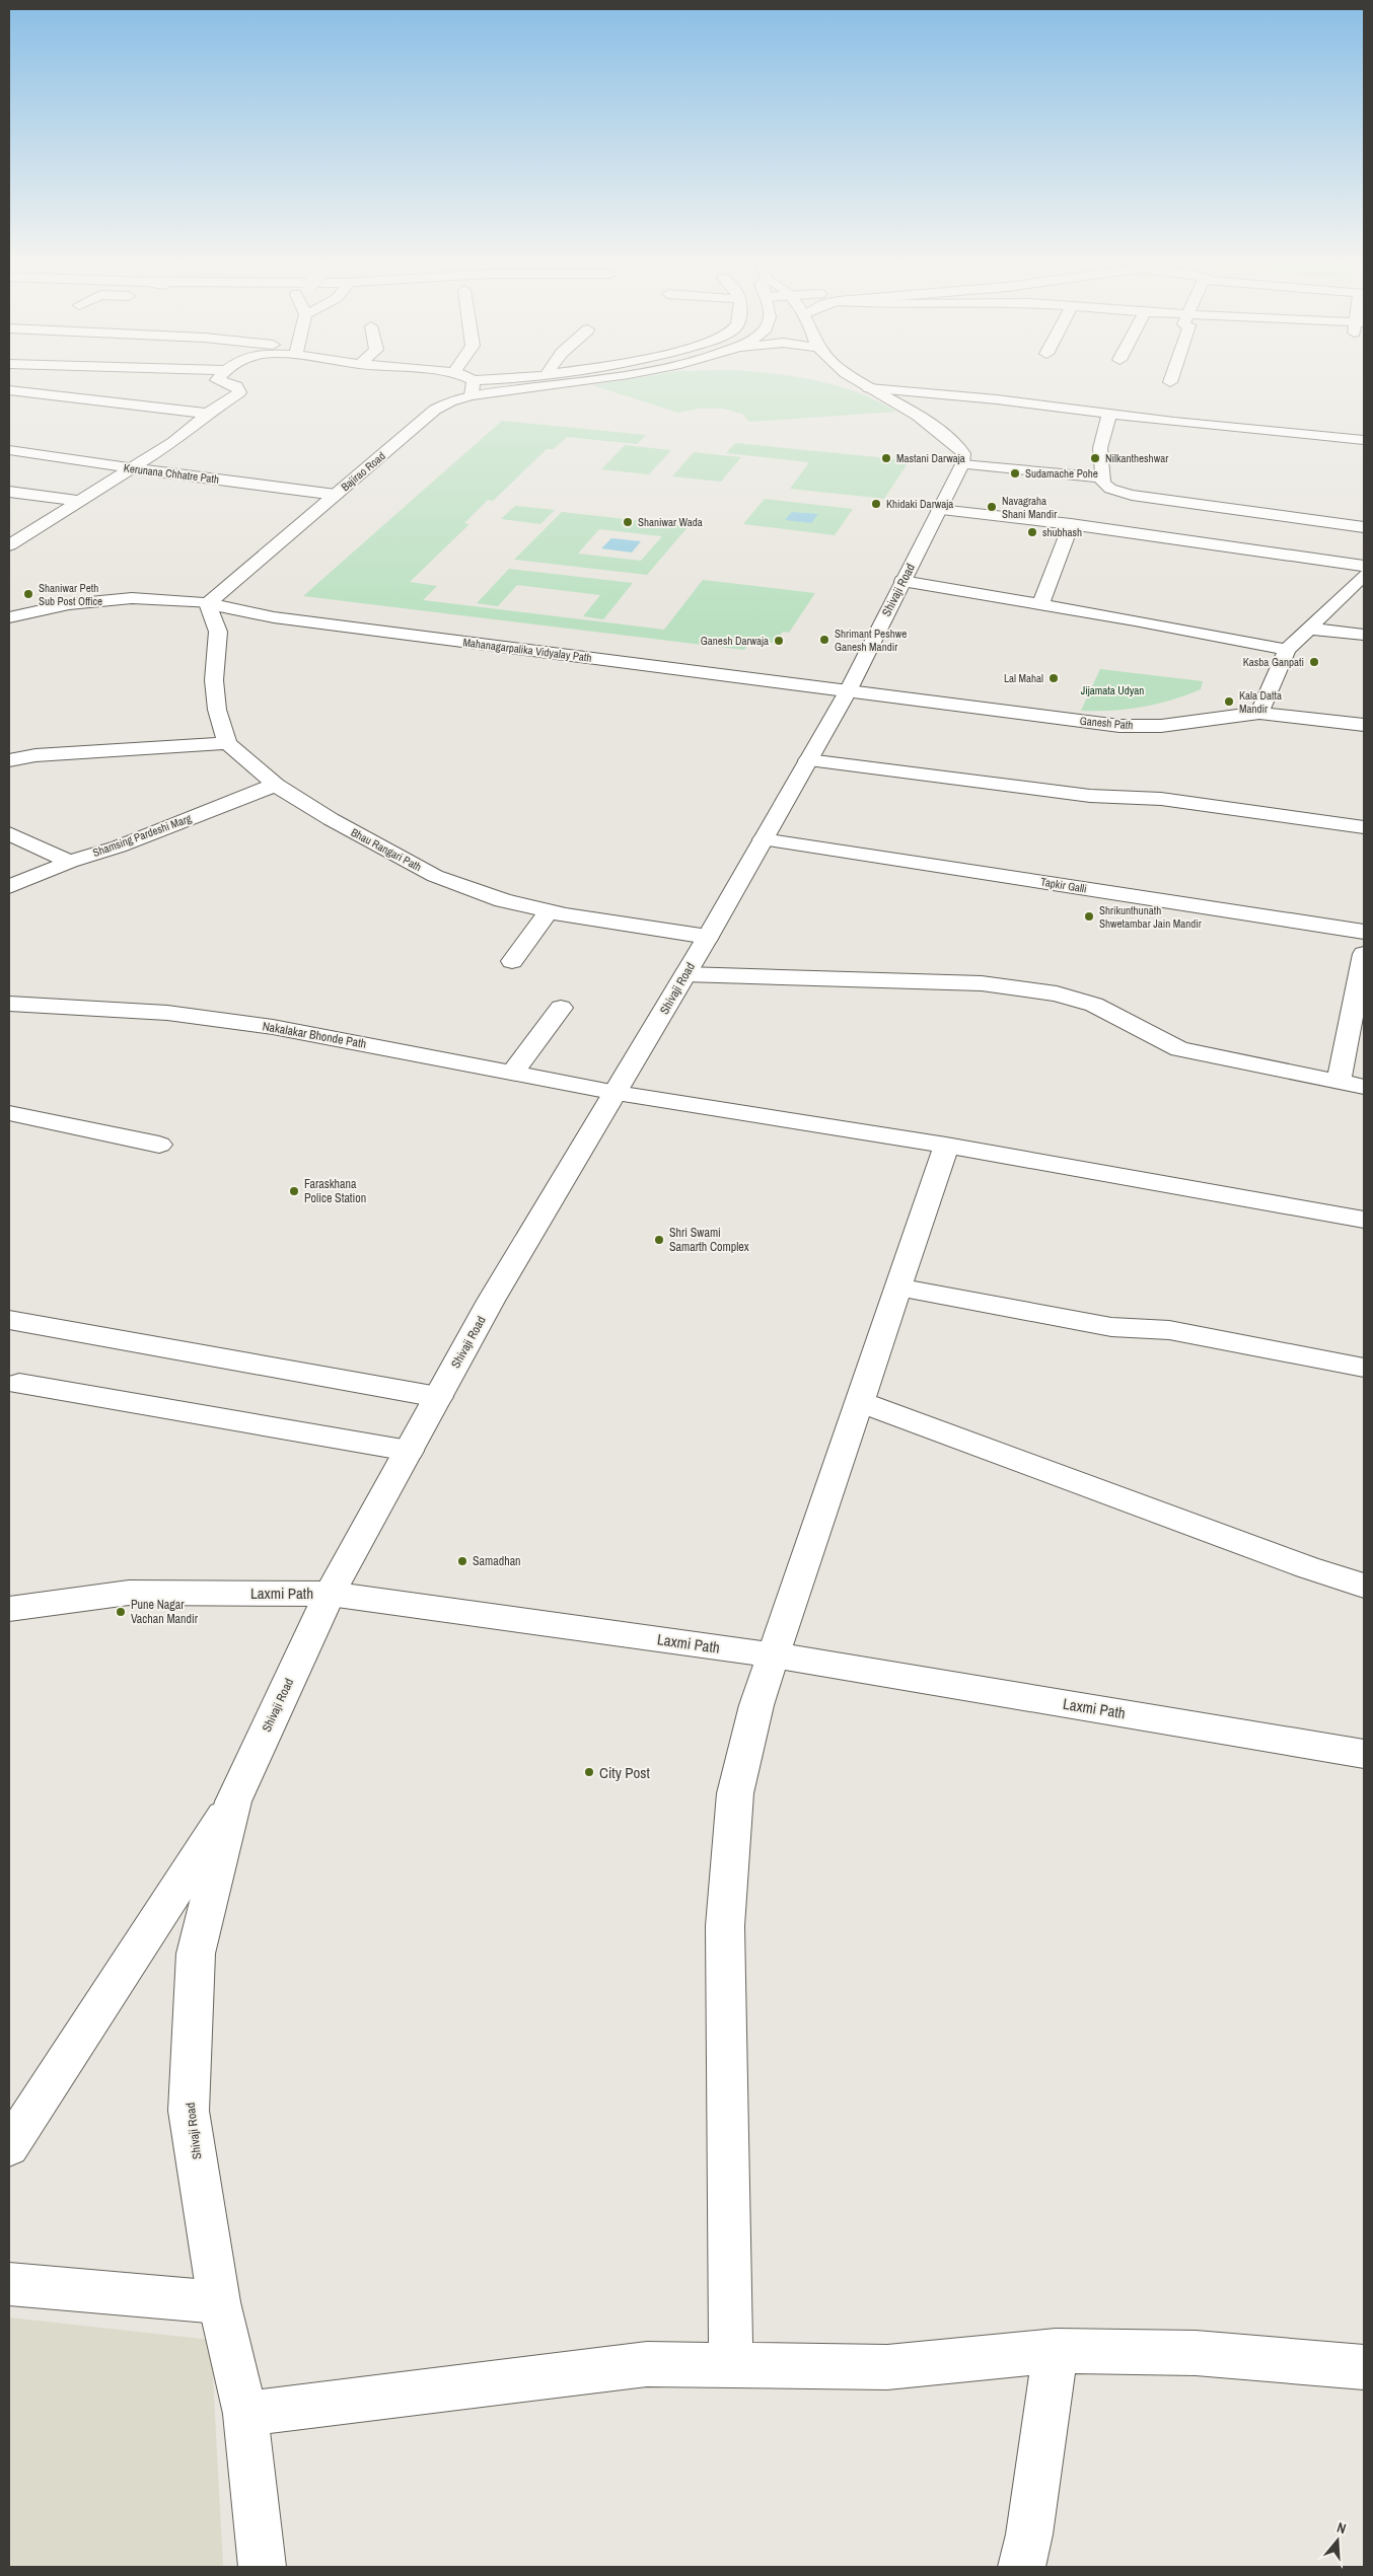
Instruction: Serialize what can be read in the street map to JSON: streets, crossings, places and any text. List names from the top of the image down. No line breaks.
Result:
{"streets":{"main road":["Bajirao Road","Kerunana Chhatre Path","Shivaji Road","Mahanagarpalika Vidyalay Path","Ganesh Path","Shamsing Pardeshi Marg","Bhau Rangari Path","Tapkir Galli","Nakalakar Bhonde Path","Laxmi Path"]},"crossings":[["Bajirao Road","Kerunana Chhatre Path"],["Bajirao Road","Mahanagarpalika Vidyalay Path"],["Shivaji Road","Mahanagarpalika Vidyalay Path"],["Shivaji Road","Ganesh Path"],["Shivaji Road","Bhau Rangari Path"],["Shivaji Road","Tapkir Galli"],["Shivaji Road","Nakalakar Bhonde Path"],["Shivaji Road","Laxmi Path"],["Mahanagarpalika Vidyalay Path","Ganesh Path"],["Shamsing Pardeshi Marg","Bhau Rangari Path"]],"parks":["Jijamata Udyan"],"places":["Mastani Darwaja","Nilkantheshwar","Sudamache Pohe","Khidaki Darwaja","Navagraha Shani Mandir","Shaniwar Wada","shubhash","Shaniwar Peth Sub Post Office","Shrimant Peshwe Ganesh Mandir","Ganesh Darwaja","Kasba Ganpati","Lal Mahal","Kala Datta Mandir","Shrikunthunath Shwetambar Jain Mandir","Faraskhana Police Station","Shri Swami Samarth Complex","Samadhan","Pune Nagar Vachan Mandir","City Post"],"north":"top"}
